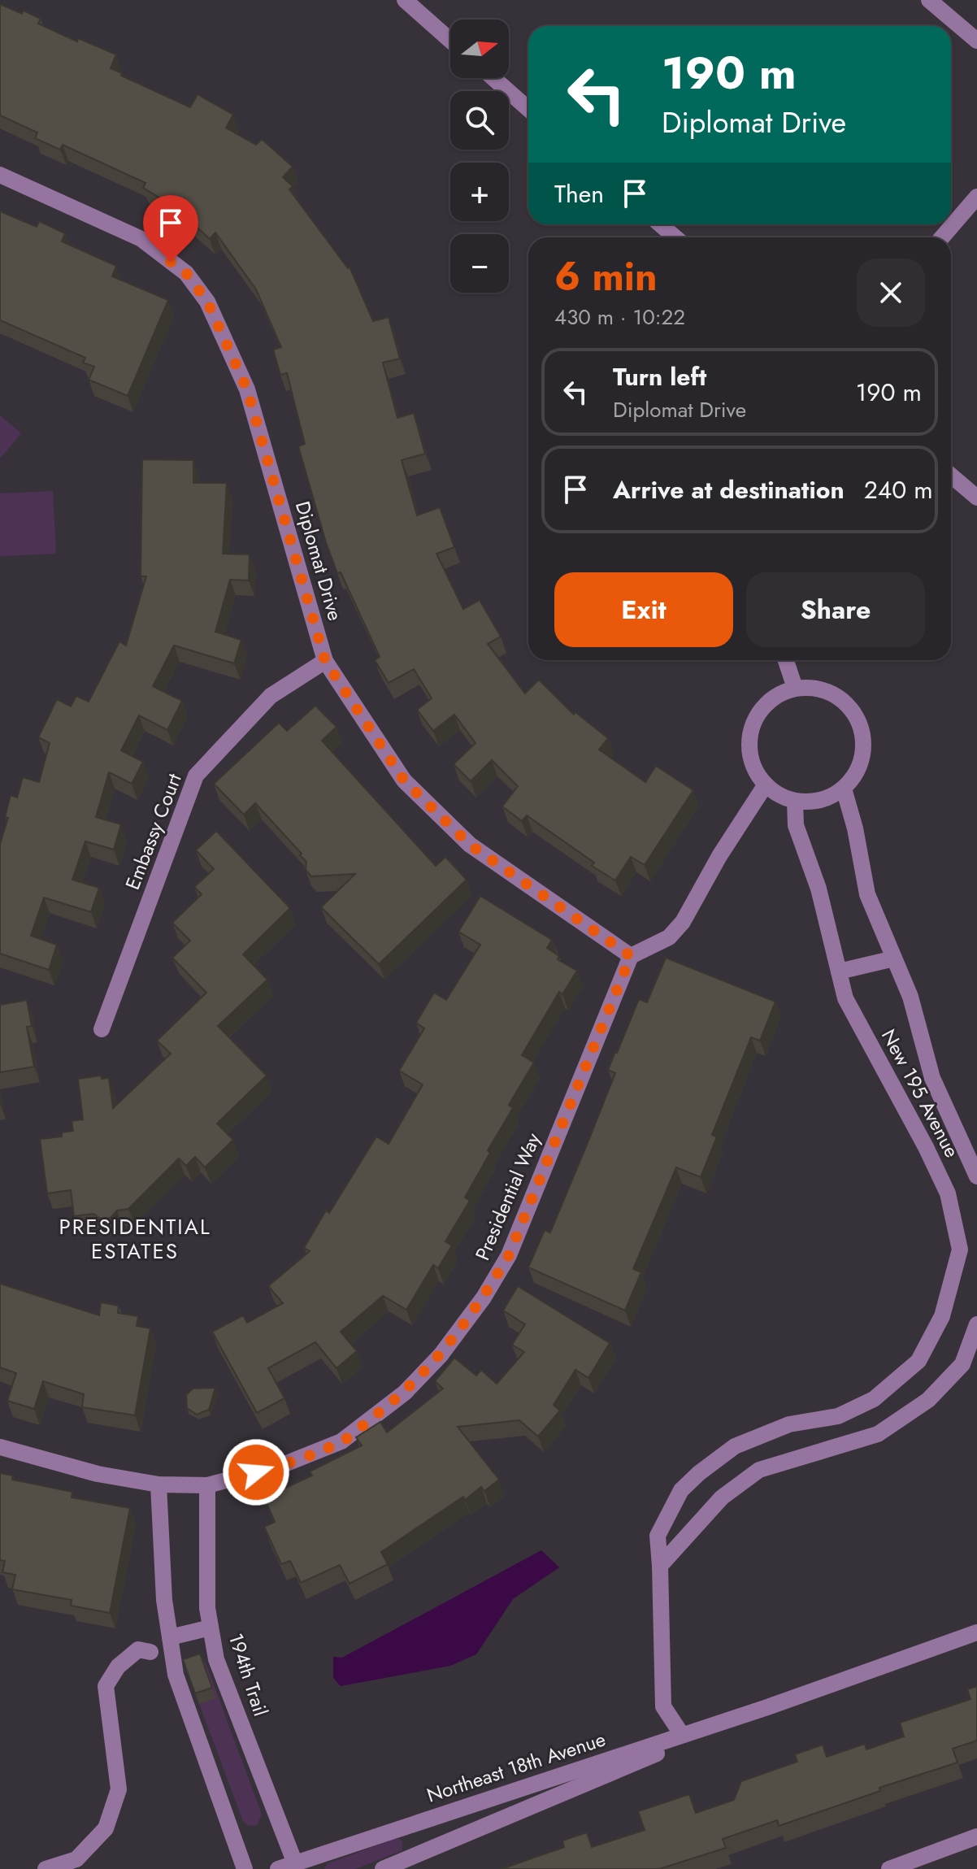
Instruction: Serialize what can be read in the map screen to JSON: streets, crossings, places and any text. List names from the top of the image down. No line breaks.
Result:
{"streets":{"street":["Diplomat Drive","Embassy Court","New 195 Avenue","Presidential Way","194th Trail","Northeast 18th Avenue"]},"crossings":[["Diplomat Drive","Embassy Court"],["Diplomat Drive","Presidential Way"],["New 195 Avenue","Northeast 18th Avenue"],["Presidential Way","194th Trail"],["194th Trail","Northeast 18th Avenue"]],"districts":["PRESIDENTIAL ESTATES"],"north":"right","page":{"map_buttons":["+","−"],"turn":["190 m","Diplomat Drive"],"then":"Then","heading":["6 min","430 m · 10:22"],"list":[{"name":"Turn left","note":"Diplomat Drive","value":"190 m"},{"name":"Arrive at destination","value":"240 m"}],"buttons":["Exit","Share"]}}
